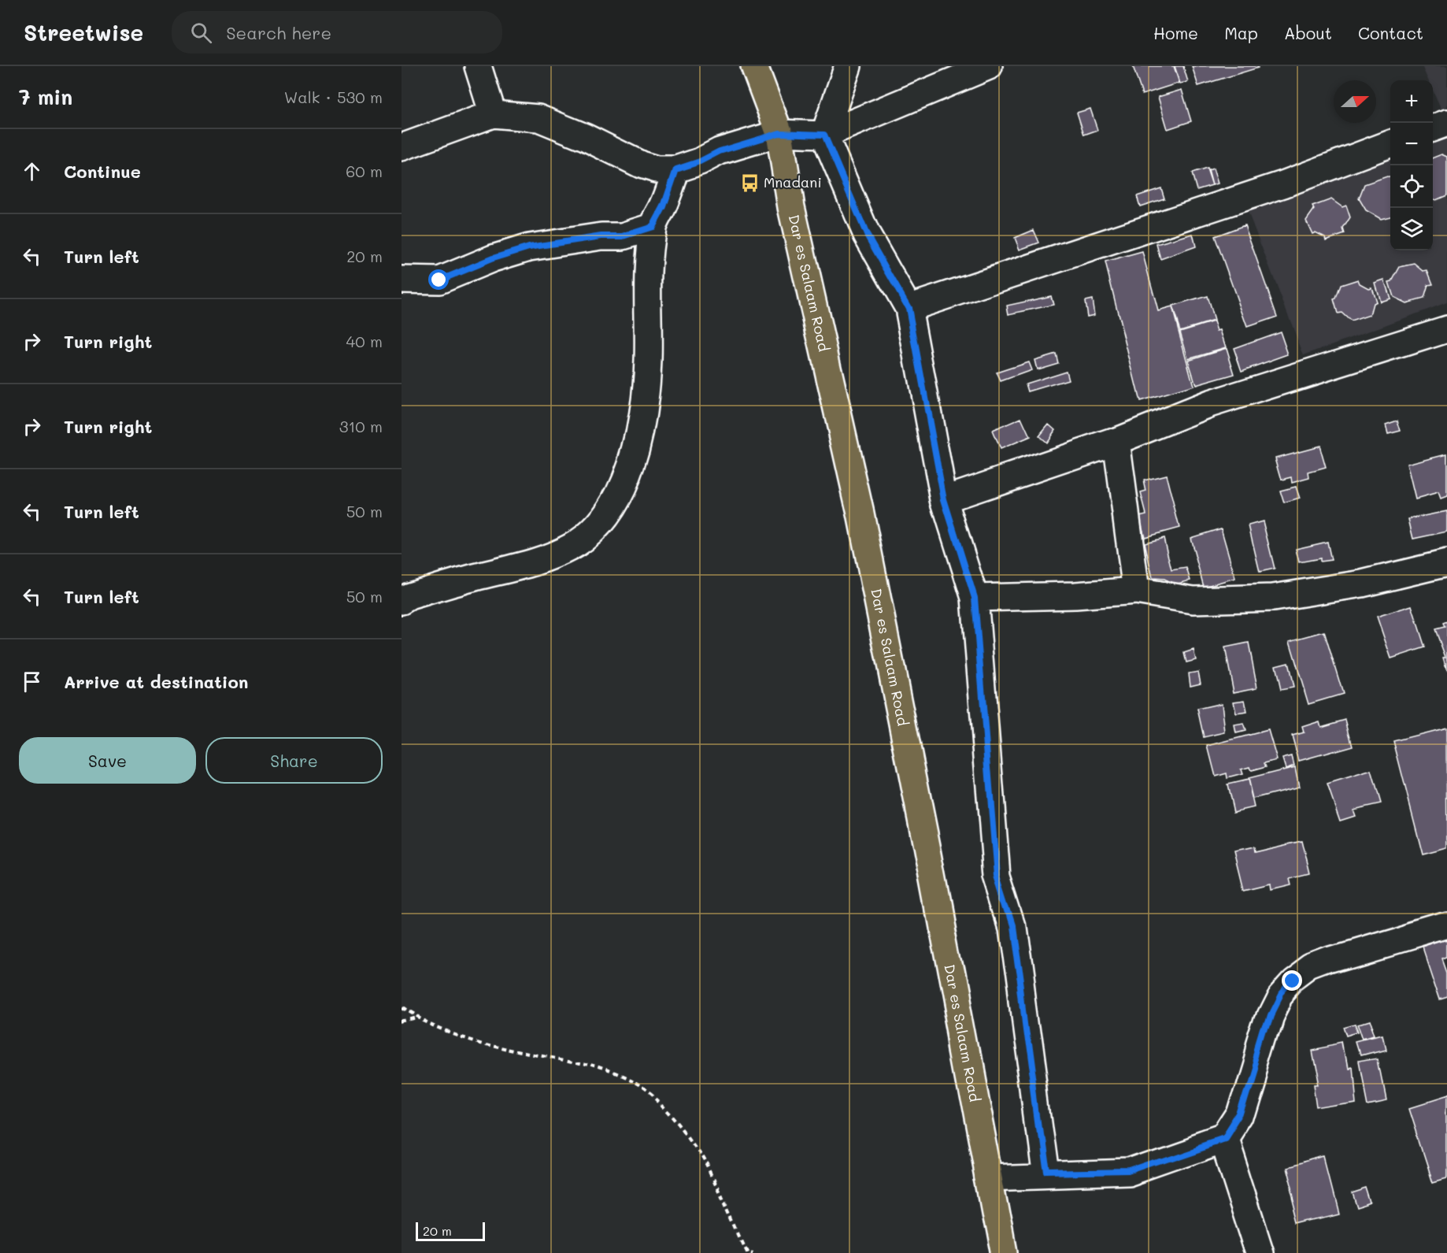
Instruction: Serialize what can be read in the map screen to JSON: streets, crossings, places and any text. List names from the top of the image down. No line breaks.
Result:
{"streets":{"highway":["Dar es Salaam Road"]},"places":{"bus stop":["Mnadani"]},"scale_bar":"20 m","north":"right","page":{"header":"Streetwise","search":"Search here","nav":["Home","Map","About","Contact"],"heading":["7 min","Walk · 530 m"],"map_buttons":["+","−"],"list":[["Continue","60 m"],["Turn left","20 m"],["Turn right","40 m"],["Turn right","310 m"],["Turn left","50 m"],["Turn left","50 m"],"Arrive at destination"],"buttons":["Save","Share"],"scale":"20 m"}}
